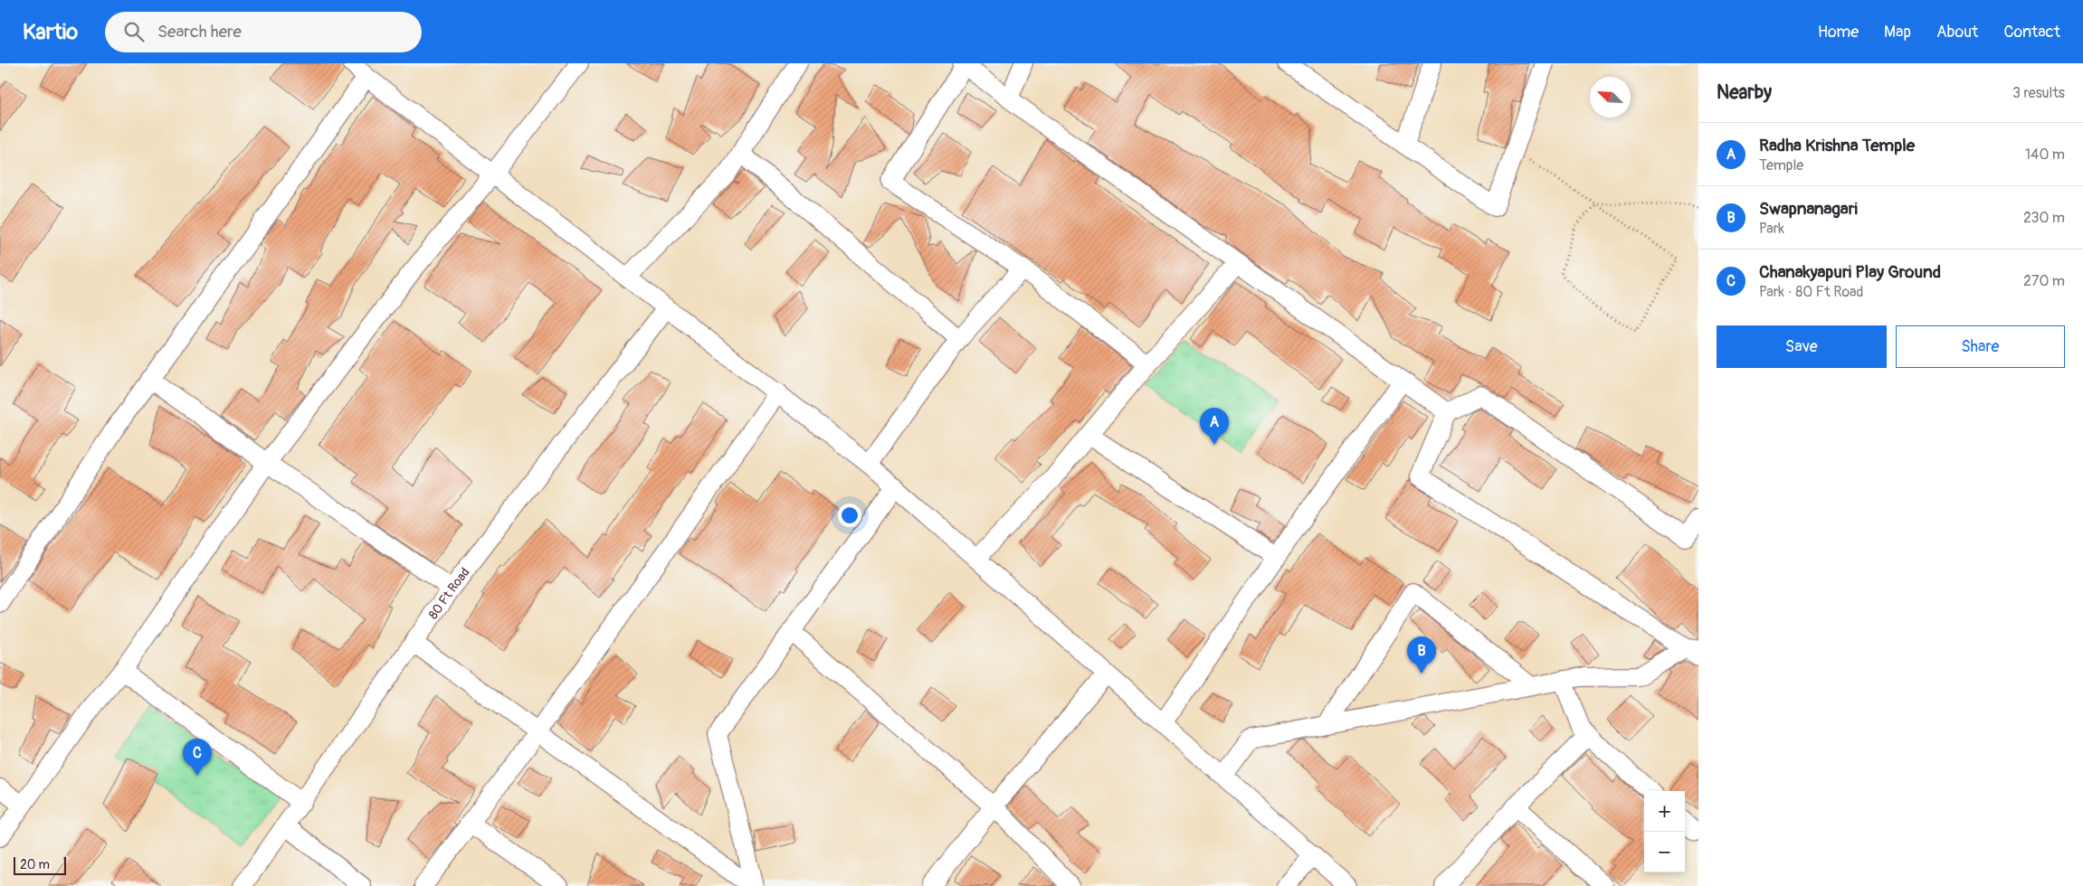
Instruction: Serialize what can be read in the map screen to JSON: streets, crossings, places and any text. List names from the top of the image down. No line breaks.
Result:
{"streets":{"street":["80 Ft Road"]},"scale_bar":"20 m","north":"top left","page":{"header":"Kartio","search":"Search here","nav":["Home","Map","About","Contact"],"heading":["Nearby","3 results"],"list":[{"mark":"A","name":"Radha Krishna Temple","note":"Temple","value":"140 m"},{"mark":"B","name":"Swapnanagari","note":"Park","value":"230 m"},{"mark":"C","name":"Chanakyapuri Play Ground","note":"Park · 80 Ft Road","value":"270 m"}],"buttons":["Save","Share"],"pins":["A","B","C"],"map_buttons":["+","−"],"scale":"20 m"}}
